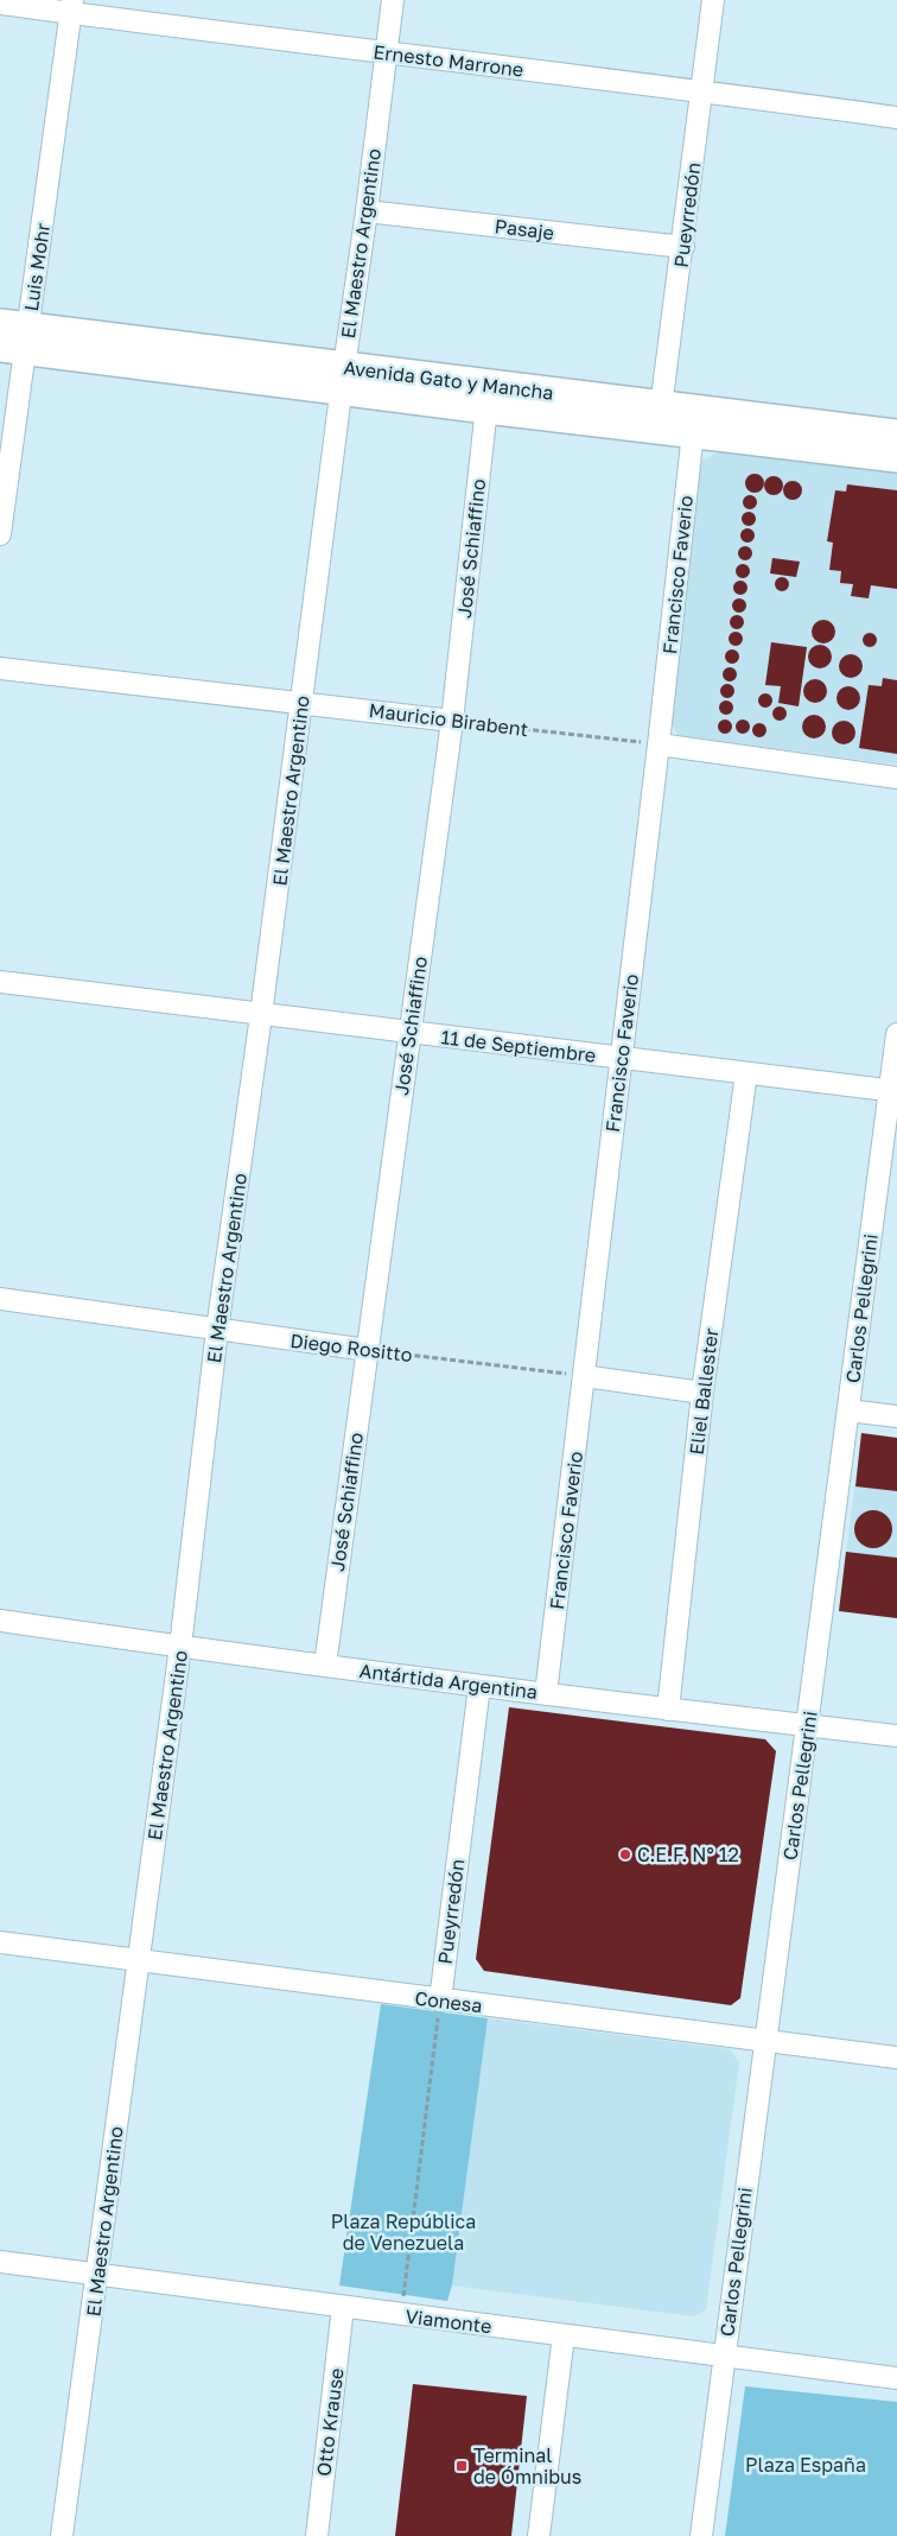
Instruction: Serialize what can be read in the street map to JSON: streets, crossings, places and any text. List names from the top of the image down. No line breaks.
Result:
{"streets":{"main road":["Avenida Gato y Mancha"],"street":["Ernesto Marrone","Pueyrredón","Pasaje","El Maestro Argentino","Luis Mohr","José Schiaffino","Francisco Faverio","Mauricio Birabent","11 de Septiembre","Carlos Pellegrini","Diego Rositto","Eliel Ballester","Antártida Argentina","Conesa","Viamonte","Otto Krause"]},"crossings":[["Ernesto Marrone","Pueyrredón"],["Ernesto Marrone","El Maestro Argentino"],["Ernesto Marrone","Luis Mohr"],["Pueyrredón","Pasaje"],["Pueyrredón","Avenida Gato y Mancha"],["Pueyrredón","Antártida Argentina"],["Pueyrredón","Conesa"],["Pasaje","El Maestro Argentino"],["El Maestro Argentino","Avenida Gato y Mancha"],["El Maestro Argentino","Mauricio Birabent"],["El Maestro Argentino","11 de Septiembre"],["El Maestro Argentino","Diego Rositto"],["El Maestro Argentino","Antártida Argentina"],["El Maestro Argentino","Conesa"],["El Maestro Argentino","Viamonte"],["Luis Mohr","Avenida Gato y Mancha"],["Avenida Gato y Mancha","José Schiaffino"],["Avenida Gato y Mancha","Francisco Faverio"],["José Schiaffino","Mauricio Birabent"],["José Schiaffino","11 de Septiembre"],["José Schiaffino","Diego Rositto"],["José Schiaffino","Antártida Argentina"],["Francisco Faverio","Mauricio Birabent"],["Francisco Faverio","11 de Septiembre"],["Francisco Faverio","Diego Rositto"],["Francisco Faverio","Antártida Argentina"],["11 de Septiembre","Carlos Pellegrini"],["11 de Septiembre","Eliel Ballester"],["Carlos Pellegrini","Antártida Argentina"],["Carlos Pellegrini","Conesa"],["Carlos Pellegrini","Viamonte"],["Eliel Ballester","Antártida Argentina"],["Viamonte","Otto Krause"]],"parks":["Plaza República de Venezuela","Plaza España"],"places":{"other":["C.E.F. N° 12"],"transit":["Terminal de Ómnibus"]}}
